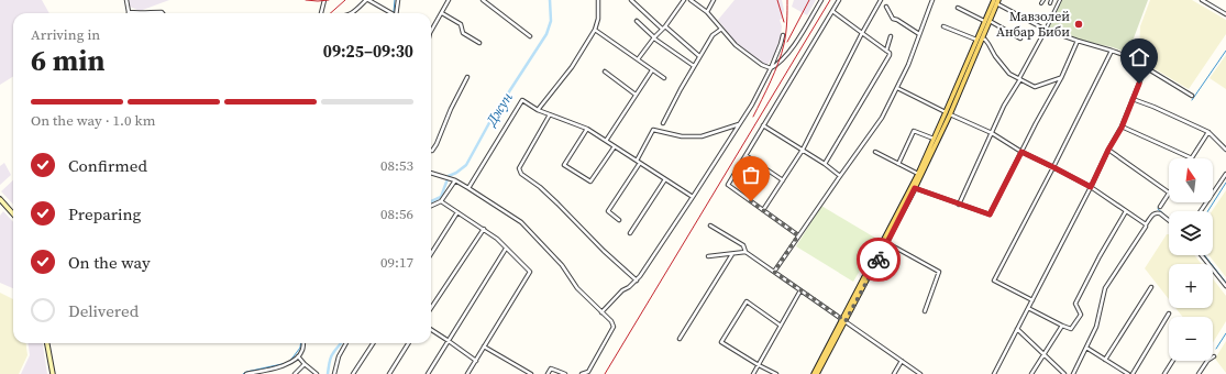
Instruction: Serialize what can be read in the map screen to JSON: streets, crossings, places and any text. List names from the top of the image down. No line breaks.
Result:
{"water":["Джун"],"places":["Мавзолей Анбар Биби"],"north":"top","page":{"heading":["6 min","Arriving in","09:25–09:30"],"bar":"On the way · 1.0 km","list":[["Confirmed","08:53"],["Preparing","08:56"],["On the way","09:17"],"Delivered"],"map_buttons":["+","−"]}}
